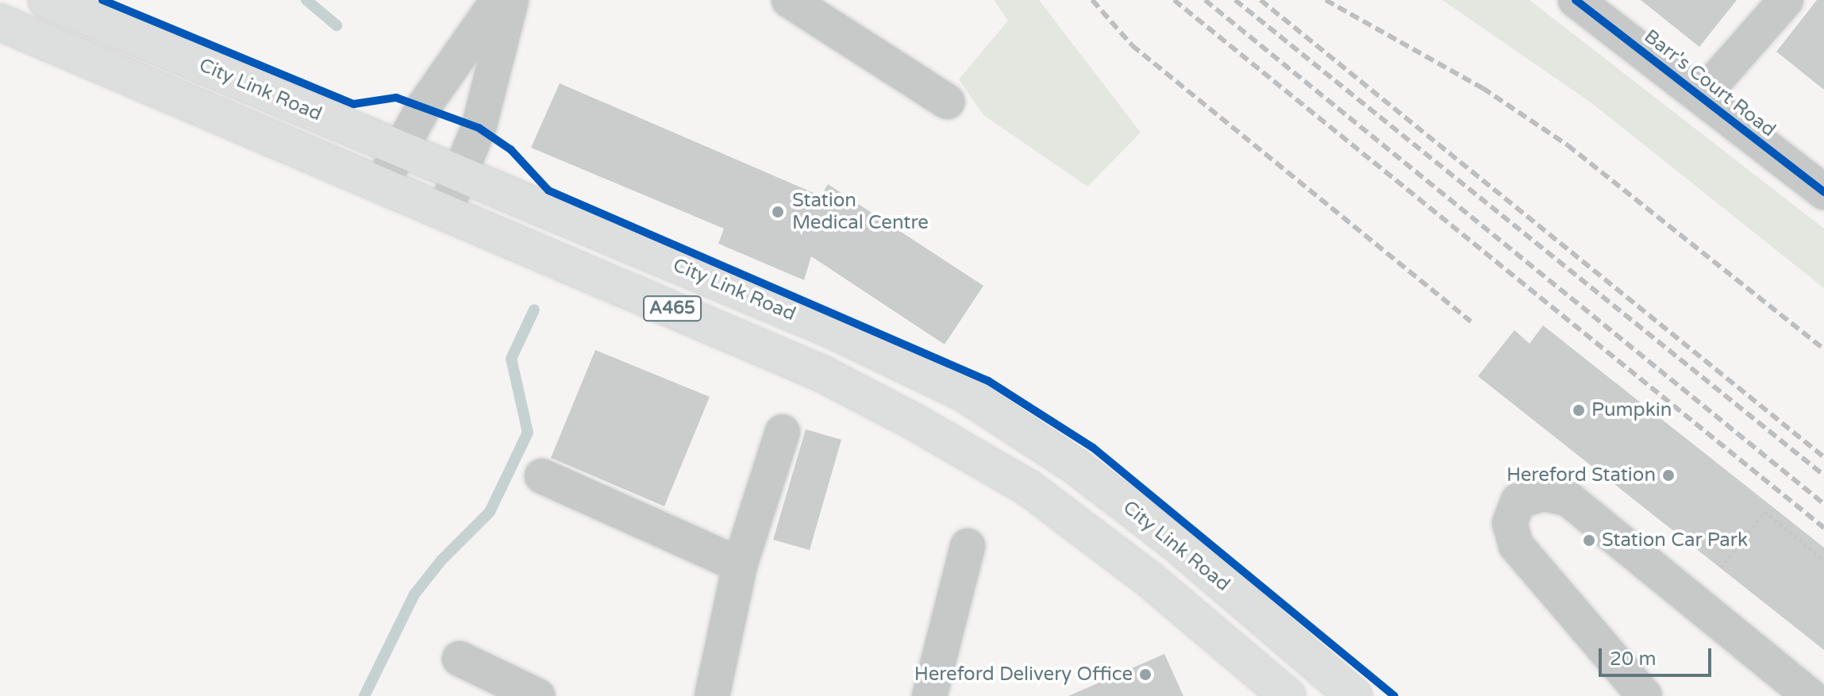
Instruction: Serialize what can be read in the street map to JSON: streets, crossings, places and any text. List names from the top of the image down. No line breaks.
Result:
{"streets":{"highway":["City Link Road","A465"],"street":["Barr's Court Road"]},"places":["Station Medical Centre","Pumpkin","Hereford Station","Station Car Park","Hereford Delivery Office"],"scale_bar":"20 m"}
